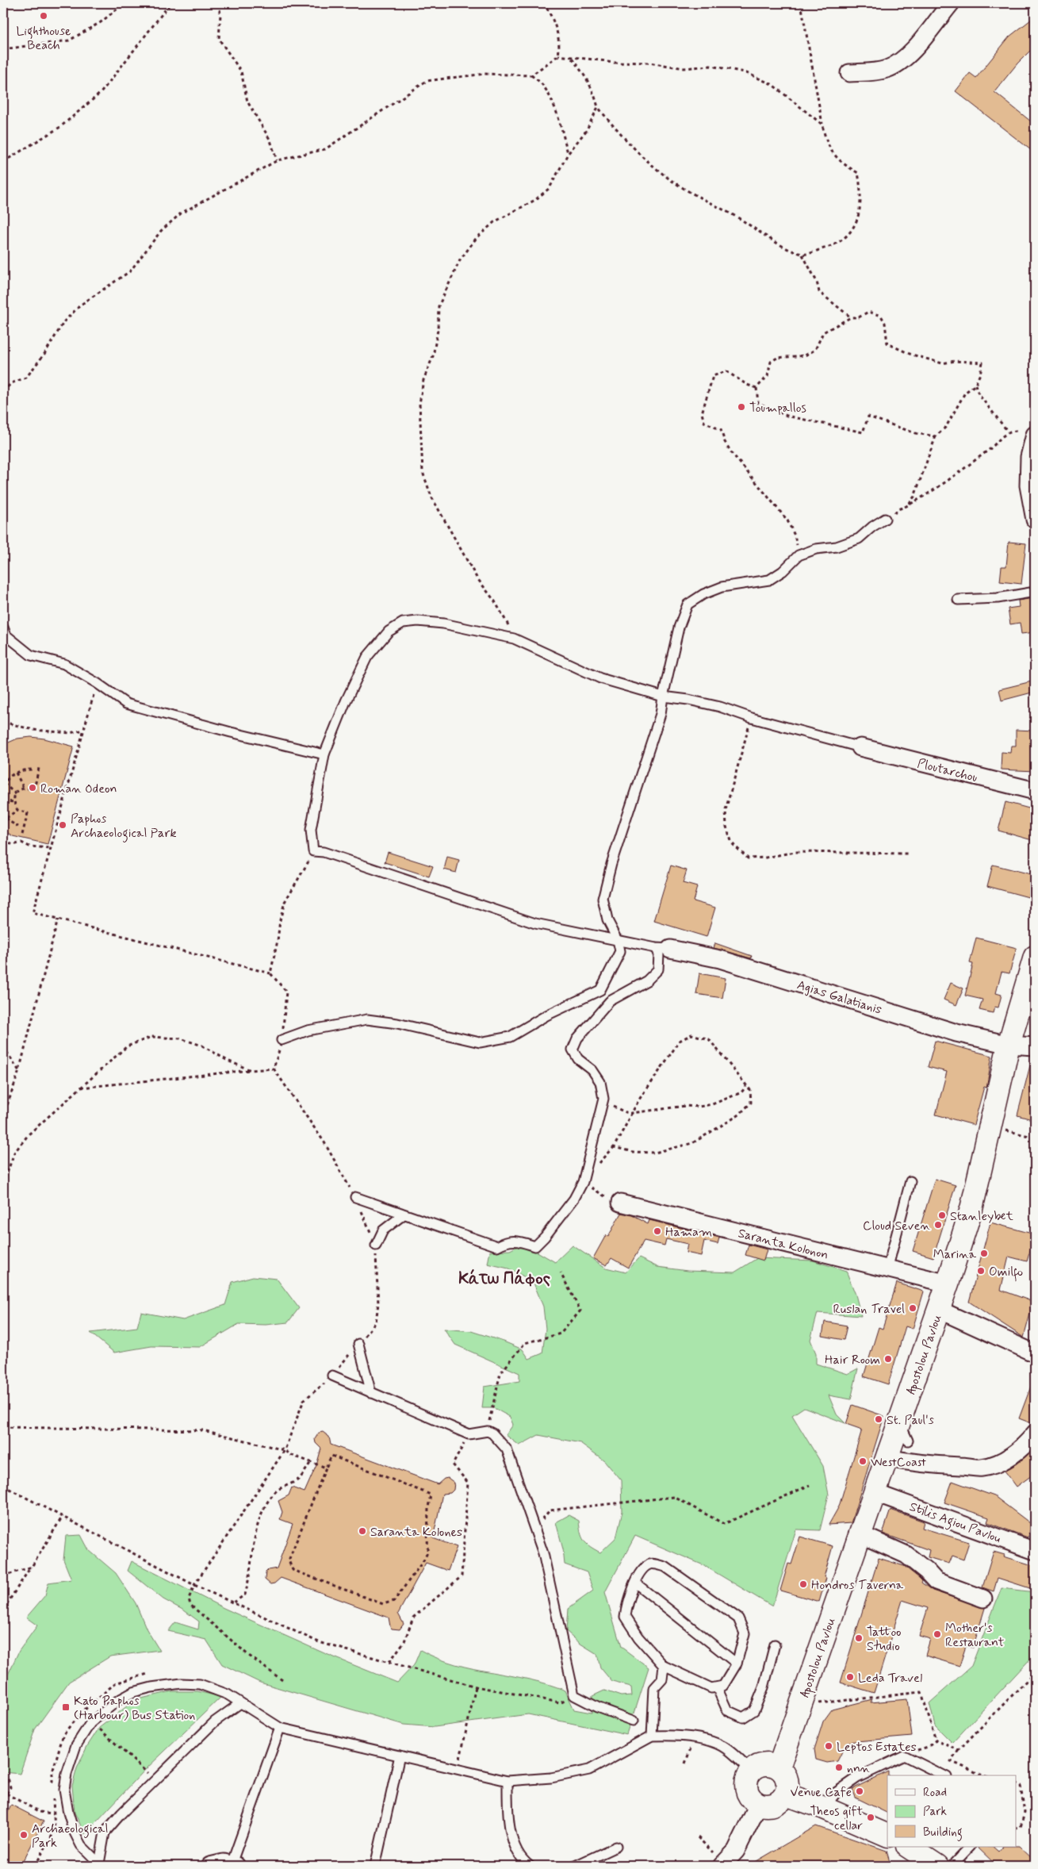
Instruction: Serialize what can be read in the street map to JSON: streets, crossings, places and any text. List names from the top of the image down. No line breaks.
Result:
{"streets":{"main road":["Apostolou Pavlou"],"street":["Ploutarchou","Agias Galatianis","Saranta Kolonon","Stilis Agiou Pavlou"]},"crossings":[["Agias Galatianis","Apostolou Pavlou"],["Saranta Kolonon","Apostolou Pavlou"],["Apostolou Pavlou","Stilis Agiou Pavlou"]],"districts":["Κάτω Πάφος"],"places":{"other":["Lighthouse Beach","Toumpallos","Roman Odeon","Paphos Archaeological Park","Stanleybet","Cloud Seven","Hamam","Marina","Omilfo","Ruslan Travel","Hair Room","St. Paul's","WestCoast","Saranta Kolones","Hondros Taverna","Mother's Restaurant","Tattoo Studio","Leda Travel","Leptos Estates","nnn","Venue Cafe","Theos gift cellar","Archaeological Park"],"transit":["Kato Paphos (Harbour) Bus Station"]},"legend":["Road","Park","Building"]}
